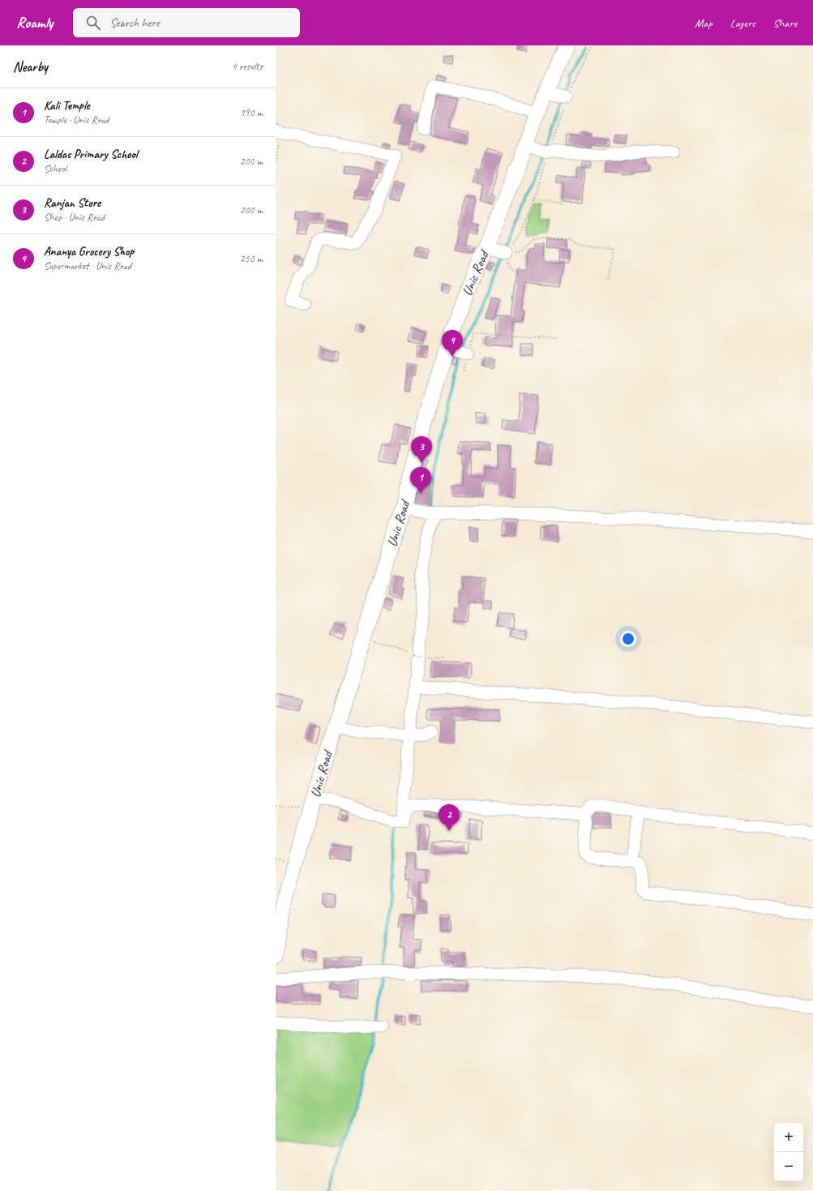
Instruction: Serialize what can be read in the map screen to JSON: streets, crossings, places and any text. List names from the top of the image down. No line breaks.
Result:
{"streets":{"main road":["Unic Road"]},"page":{"header":"Roamly","search":"Search here","nav":["Map","Layers","Share"],"heading":["Nearby","4 results"],"list":[{"mark":"1","name":"Kali Temple","note":"Temple · Unic Road","value":"190 m"},{"mark":"2","name":"Laldas Primary School","note":"School","value":"200 m"},{"mark":"3","name":"Ranjan Store","note":"Shop · Unic Road","value":"200 m"},{"mark":"4","name":"Ananya Grocery Shop","note":"Supermarket · Unic Road","value":"250 m"}],"pins":["4","3","1","2"],"map_buttons":["+","−"]}}
